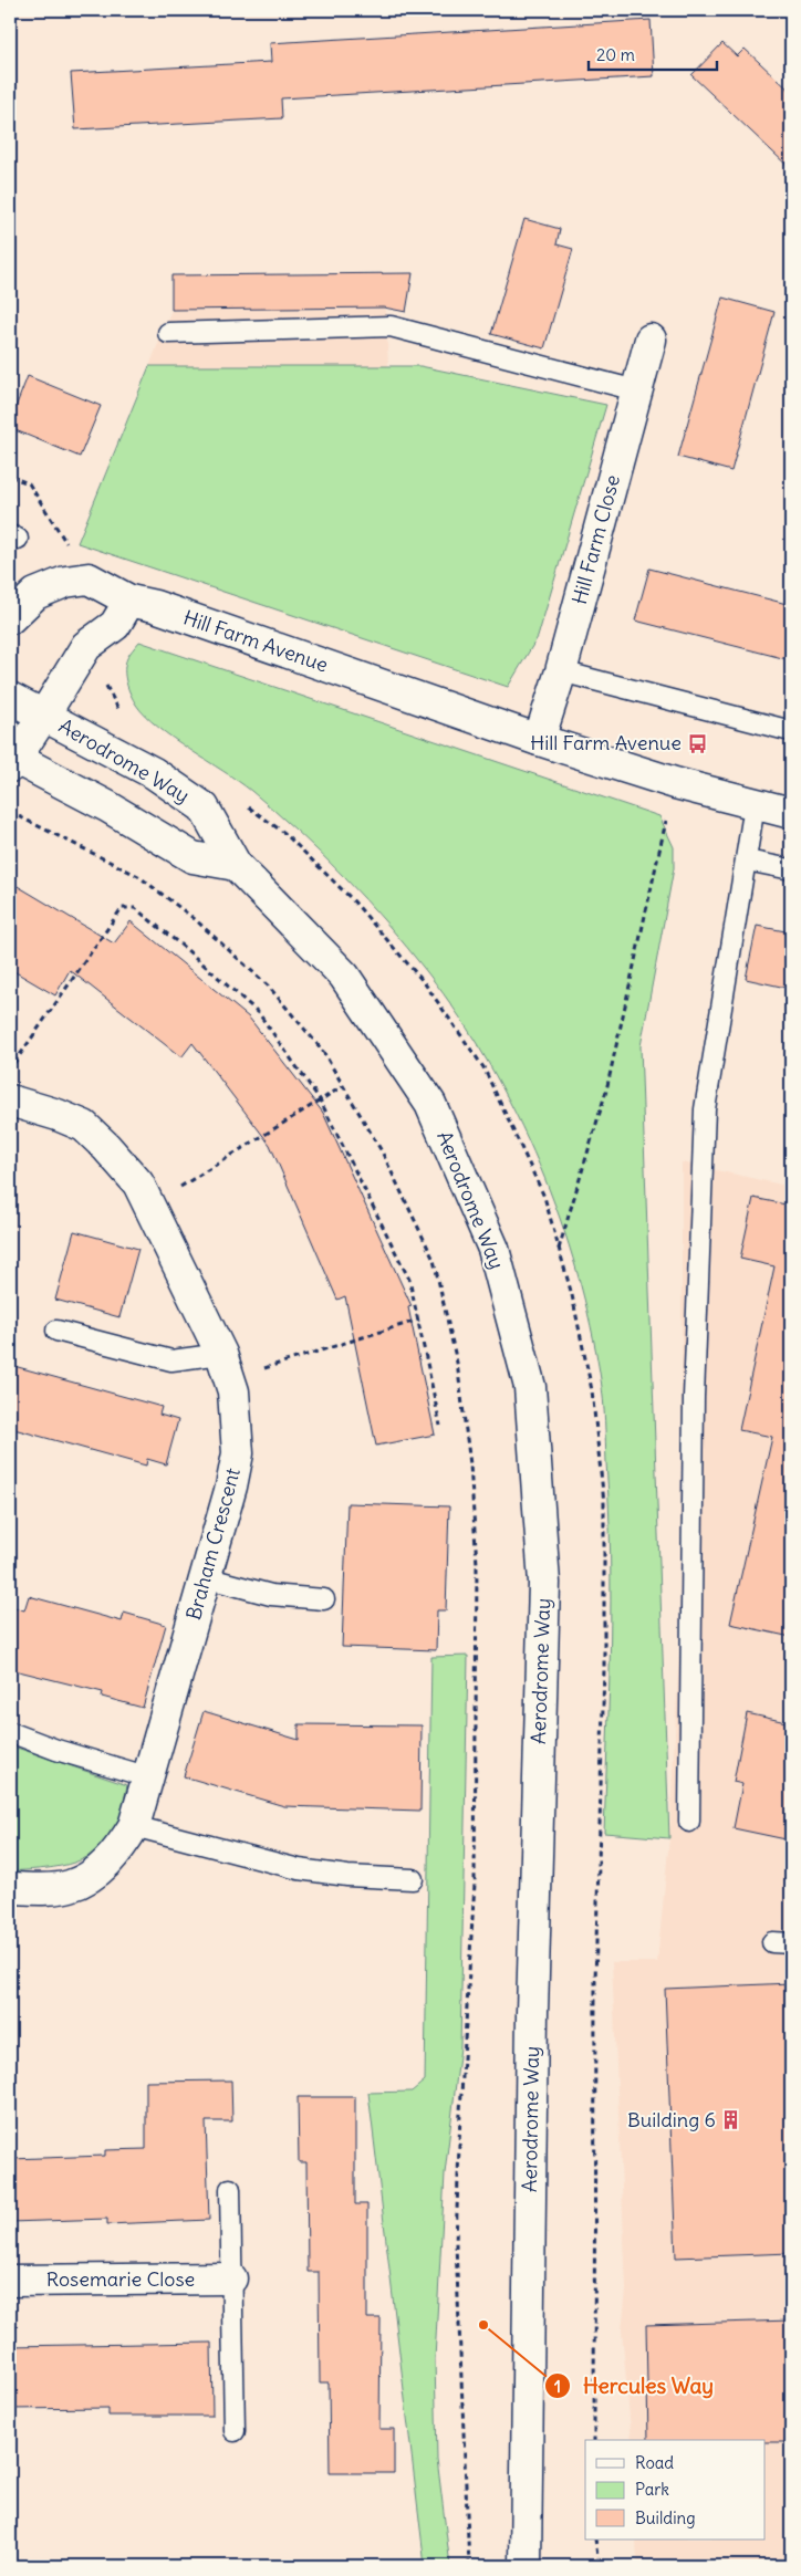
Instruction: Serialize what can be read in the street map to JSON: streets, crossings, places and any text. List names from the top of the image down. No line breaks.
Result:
{"streets":{"street":["Hill Farm Close","Hill Farm Avenue","Aerodrome Way","Braham Crescent","Rosemarie Close"]},"crossings":[["Hill Farm Close","Hill Farm Avenue"]],"places":{"bus stop":["Hill Farm Avenue"],"building":["Building 6"],"other":["Hercules Way"]},"legend":["Road","Park","Building"],"scale_bar":"20 m"}
